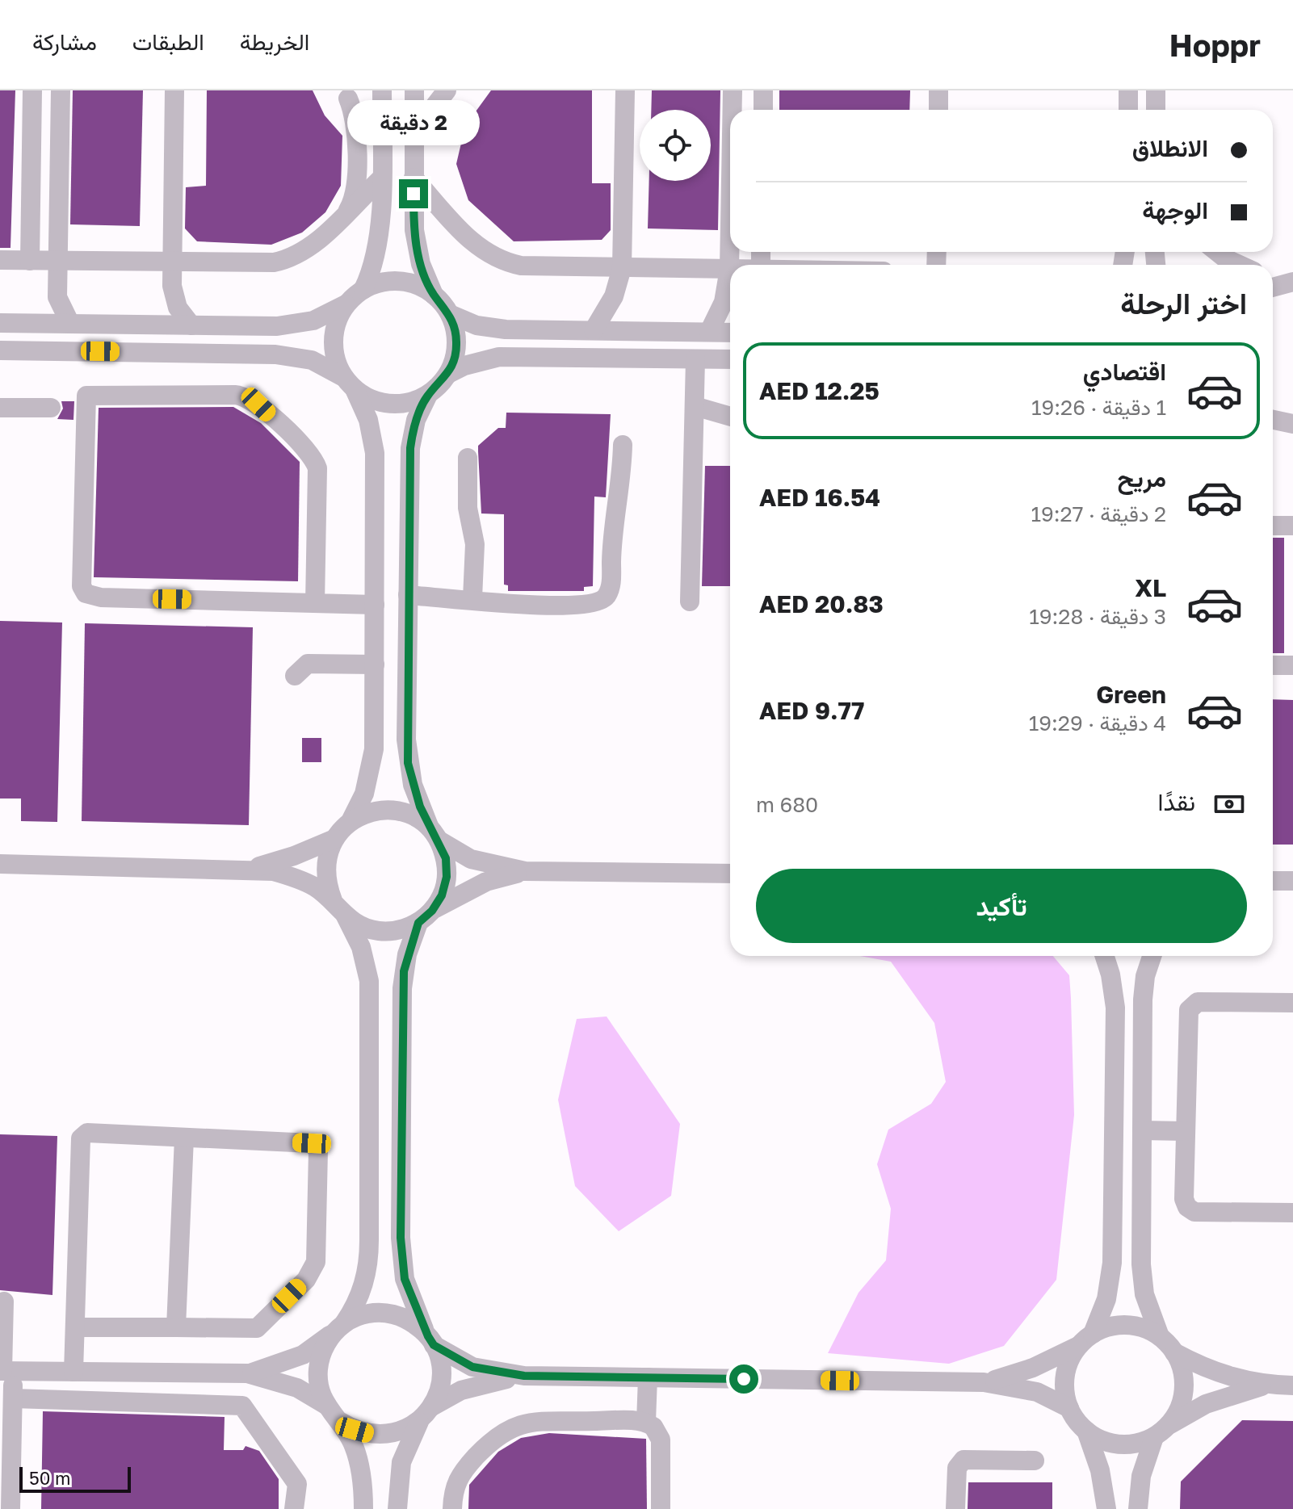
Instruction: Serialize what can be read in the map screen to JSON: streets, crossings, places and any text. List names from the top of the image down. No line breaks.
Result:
{"scale_bar":"50 m","page":{"header":"Hoppr","nav":["الخريطة","الطبقات","مشاركة"],"bubble":"2 دقيقة","banner":["الانطلاق","الوجهة"],"heading":"اختر الرحلة","list":[{"name":"اقتصادي","note":"1 دقيقة · 19:26","value":"AED 12.25"},{"name":"مريح","note":"2 دقيقة · 19:27","value":"AED 16.54"},{"name":"XL","note":"3 دقيقة · 19:28","value":"AED 20.83"},{"name":"Green","note":"4 دقيقة · 19:29","value":"AED 9.77"}],"pay":["نقدًا","680 m"],"buttons":"تأكيد","scale":"50 m"}}
